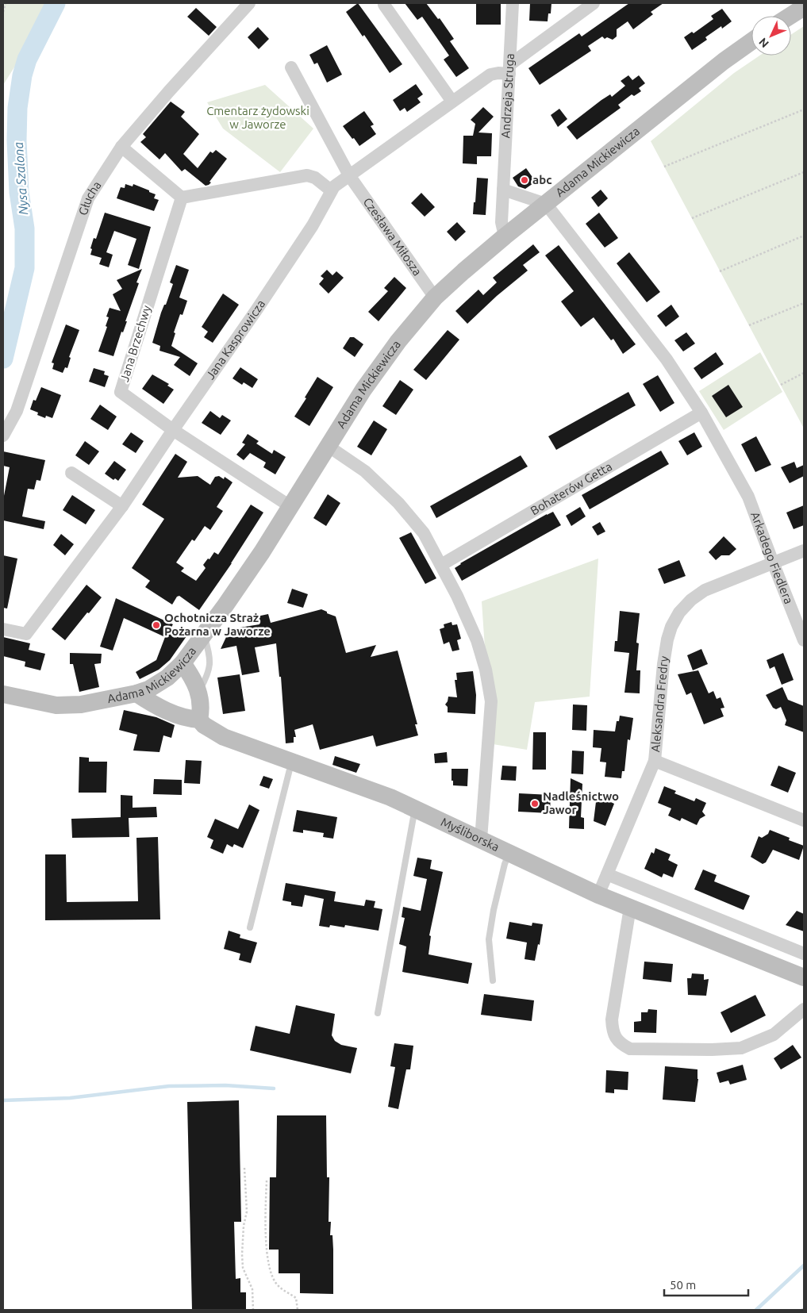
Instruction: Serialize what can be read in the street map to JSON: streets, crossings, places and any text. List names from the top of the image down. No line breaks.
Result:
{"streets":{"main road":["Adama Mickiewicza","Myśliborska"],"street":["Andrzeja Struga","Głucha","Czesława Miłosza","Jana Kasprowicza","Jana Brzechwy","Bohaterów Getta","Arkadego Fiedlera","Aleksandra Fredry"]},"crossings":[["Andrzeja Struga","Adama Mickiewicza"],["Adama Mickiewicza","Czesława Miłosza"],["Adama Mickiewicza","Jana Brzechwy"],["Adama Mickiewicza","Myśliborska"],["Czesława Miłosza","Jana Kasprowicza"],["Jana Kasprowicza","Jana Brzechwy"],["Bohaterów Getta","Arkadego Fiedlera"],["Arkadego Fiedlera","Aleksandra Fredry"],["Aleksandra Fredry","Myśliborska"]],"water":["Nysa Szalona"],"parks":["Cmentarz żydowski w Jaworze"],"places":["abc","Ochotnicza Straż Pożarna w Jaworze","Nadleśnictwo Jawor"],"scale_bar":"50 m","north":"bottom left"}
